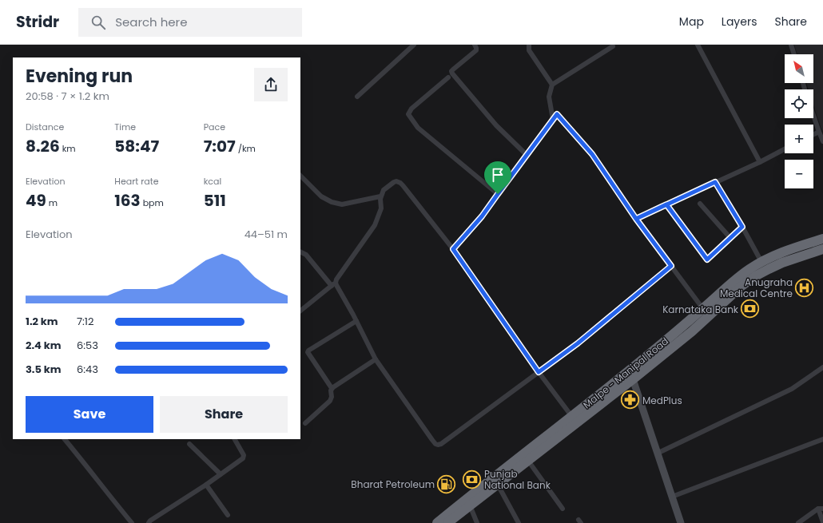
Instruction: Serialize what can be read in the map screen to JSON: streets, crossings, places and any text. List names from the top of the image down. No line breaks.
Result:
{"streets":{"highway":["Malpe - Manipal Road"]},"places":{"hospital":["Anugraha Medical Centre"],"bank":["Karnataka Bank","Punjab National Bank"],"pharmacy":["MedPlus"],"fuel station":["Bharat Petroleum"]},"north":"top left","page":{"header":"Stridr","search":"Search here","nav":["Map","Layers","Share"],"map_buttons":["+","−"],"heading":["Evening run","20:58 · 7 × 1.2 km"],"stats":[["Distance","8.26 km"],["Time","58:47"],["Pace","7:07 /km"],["Elevation","49 m"],["Heart rate","163 bpm"],["kcal","511"]],"chart":["Elevation","44–51 m"],"list":[{"name":"1.2 km","note":"7:12"},{"name":"2.4 km","note":"6:53"},{"name":"3.5 km","note":"6:43"}],"buttons":["Save","Share"]}}
